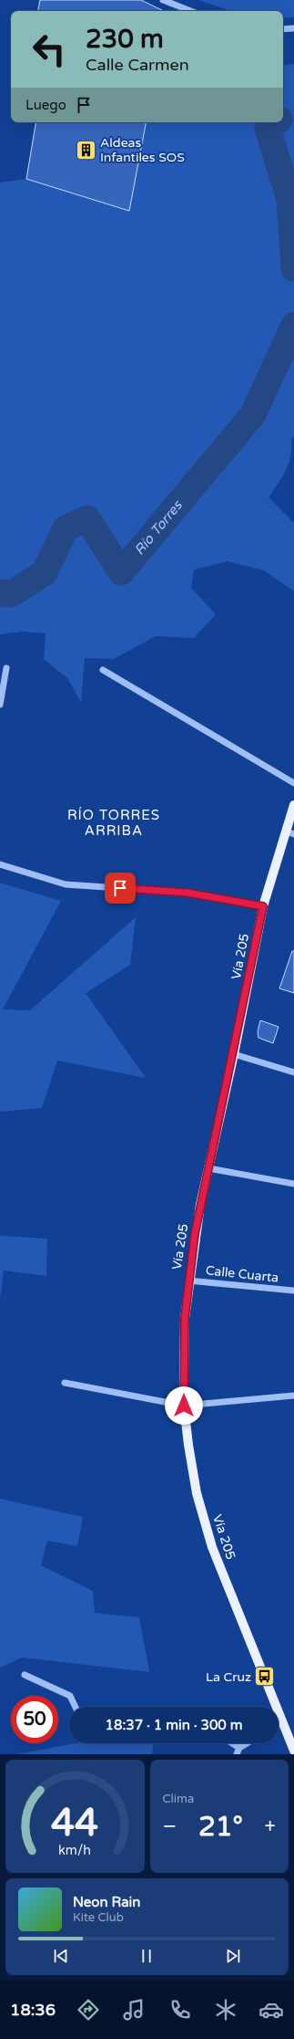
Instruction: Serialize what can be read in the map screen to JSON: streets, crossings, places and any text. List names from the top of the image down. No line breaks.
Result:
{"streets":{"main road":["Vía 205"],"street":["Calle Cuarta"]},"crossings":[["Vía 205","Calle Cuarta"]],"districts":["RÍO TORRES ARRIBA"],"water":["Río Torres"],"places":{"building":["Aldeas Infantiles SOS"],"bus stop":["La Cruz"]},"page":{"turn":["230 m","Calle Carmen"],"then":"Luego","limit":"50","trip":"18:37 · 1 min · 300 m","tile":"Clima","heat":["−","21°","+"],"song":["Neon Rain","Kite Club"],"tabs":"18:36","gauge":["44","km/h"]}}
